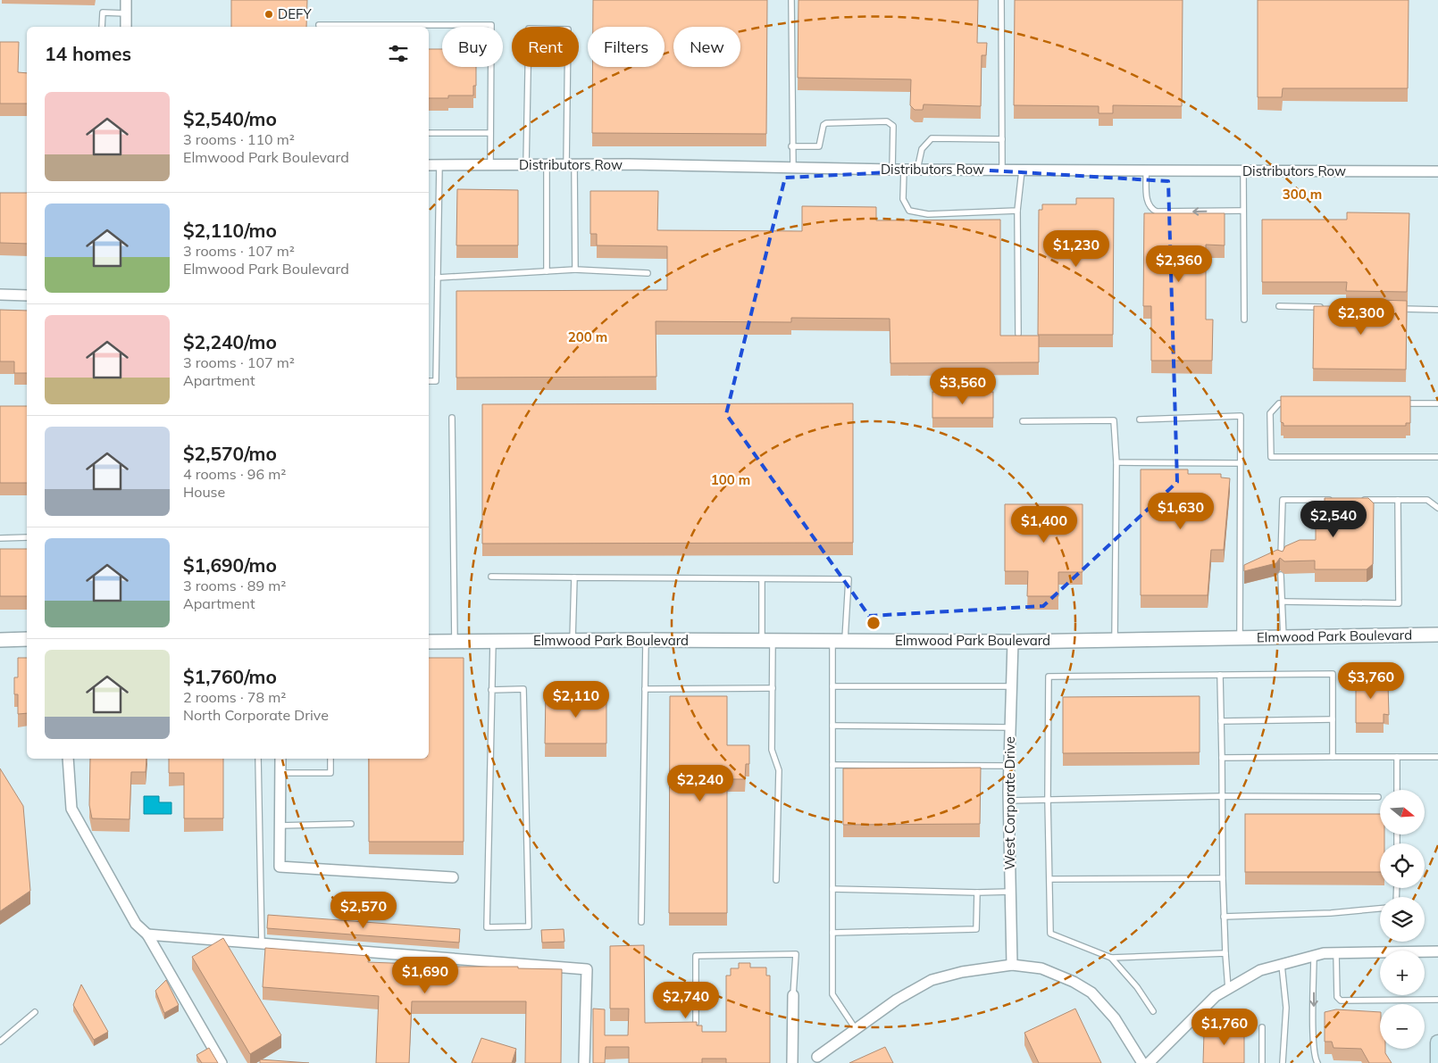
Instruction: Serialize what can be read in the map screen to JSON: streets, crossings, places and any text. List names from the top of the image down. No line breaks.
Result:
{"streets":{"street":["Distributors Row","Elmwood Park Boulevard","West Corporate Drive"]},"crossings":[["Elmwood Park Boulevard","West Corporate Drive"]],"places":["DEFY"],"north":"right","page":{"chip":["Buy","Rent","Filters","New"],"heading":"14 homes","list":[{"name":"$2,540/mo","note":"3 rooms · 110 m² · Elmwood Park Boulevard"},{"name":"$2,110/mo","note":"3 rooms · 107 m² · Elmwood Park Boulevard"},{"name":"$2,240/mo","note":"3 rooms · 107 m² · Apartment"},{"name":"$2,570/mo","note":"4 rooms · 96 m² · House"},{"name":"$1,690/mo","note":"3 rooms · 89 m² · Apartment"},{"name":"$1,760/mo","note":"2 rooms · 78 m² · North Corporate Drive"}],"price":["$1,230","$2,360","$2,300","$3,560","$1,630","$2,540","$1,400","$3,760","$2,110","$2,240","$2,570","$1,690","$2,740","$1,760"],"map_buttons":["+","−"]},"rings":["300 m","200 m","100 m"]}
